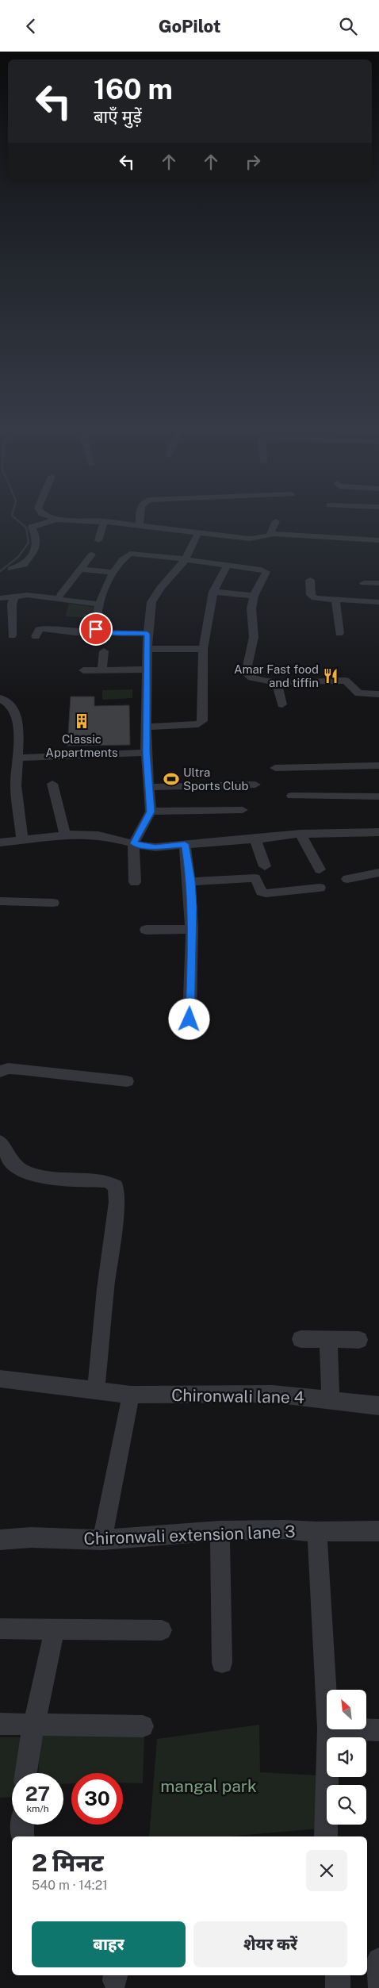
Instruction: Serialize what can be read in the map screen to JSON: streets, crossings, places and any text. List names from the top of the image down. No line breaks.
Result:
{"streets":{"street":["Chironwali lane 4","Chironwali extension lane 3"]},"parks":["mangal park"],"places":{"restaurant":["Amar Fast food and tiffin"],"building":["Classic Appartments"],"sports":["Ultra Sports Club"]},"north":"top left","page":{"header":"GoPilot","turn":["160 m","बाएँ मुड़ें"],"speed":"27 km/h","limit":"30","heading":["2 मिनट","540 m · 14:21"],"buttons":["बाहर","शेयर करें"]}}
